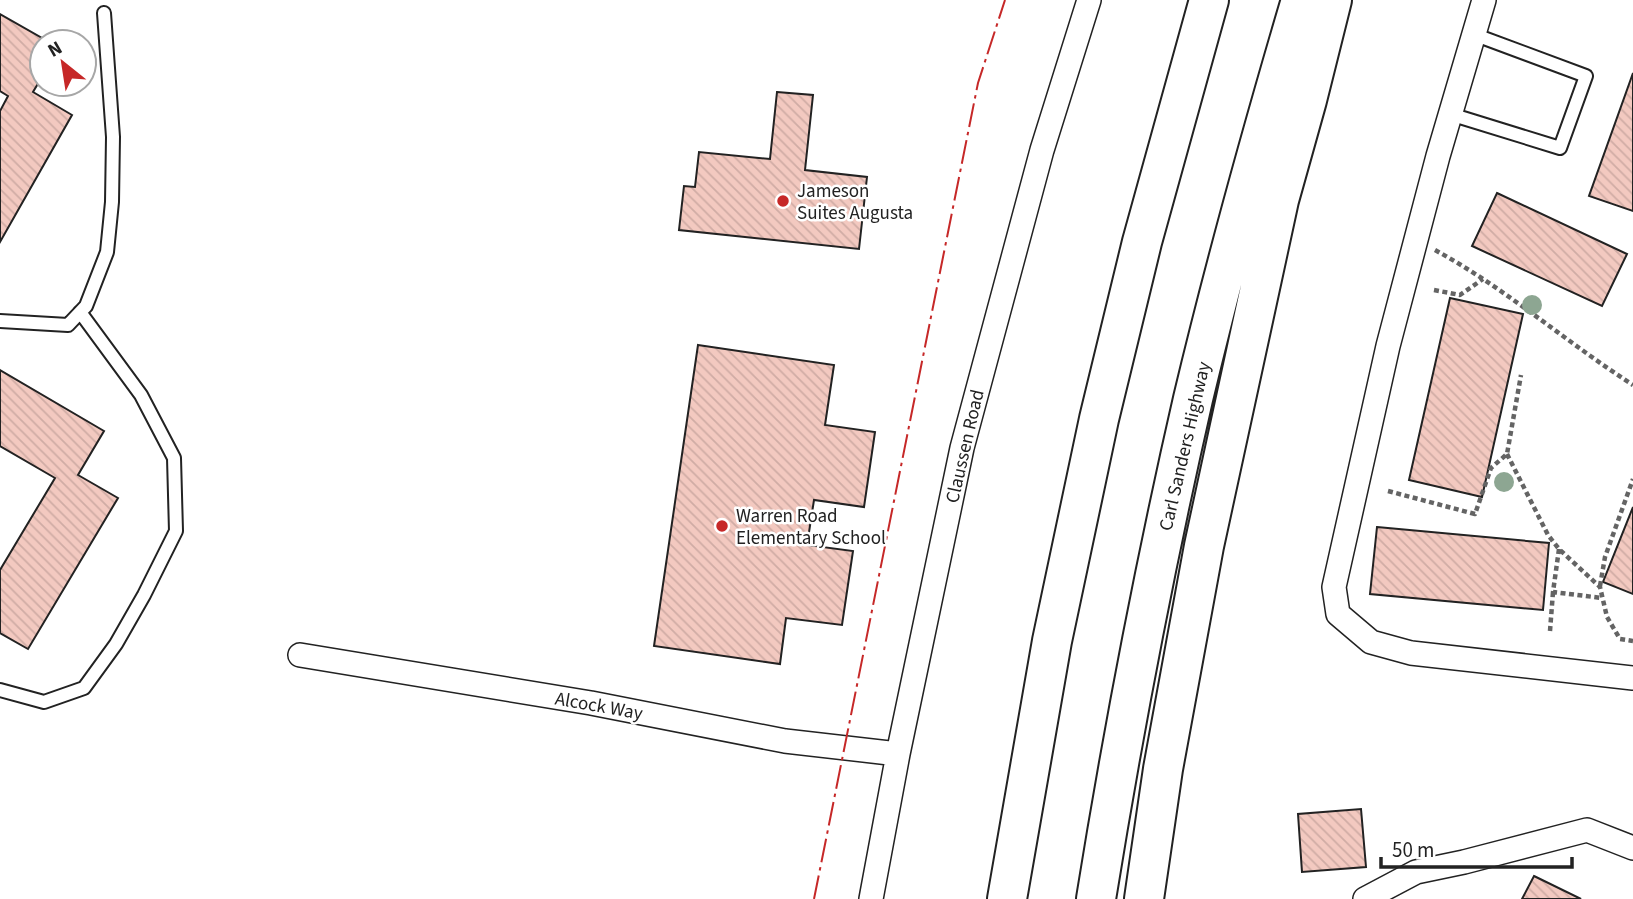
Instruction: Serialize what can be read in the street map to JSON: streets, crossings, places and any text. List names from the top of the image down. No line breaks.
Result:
{"streets":{"highway":["Carl Sanders Highway"],"street":["Claussen Road","Alcock Way"]},"crossings":[["Claussen Road","Alcock Way"]],"places":["Jameson Suites Augusta","Warren Road Elementary School"],"scale_bar":"50 m","north":"top left"}
